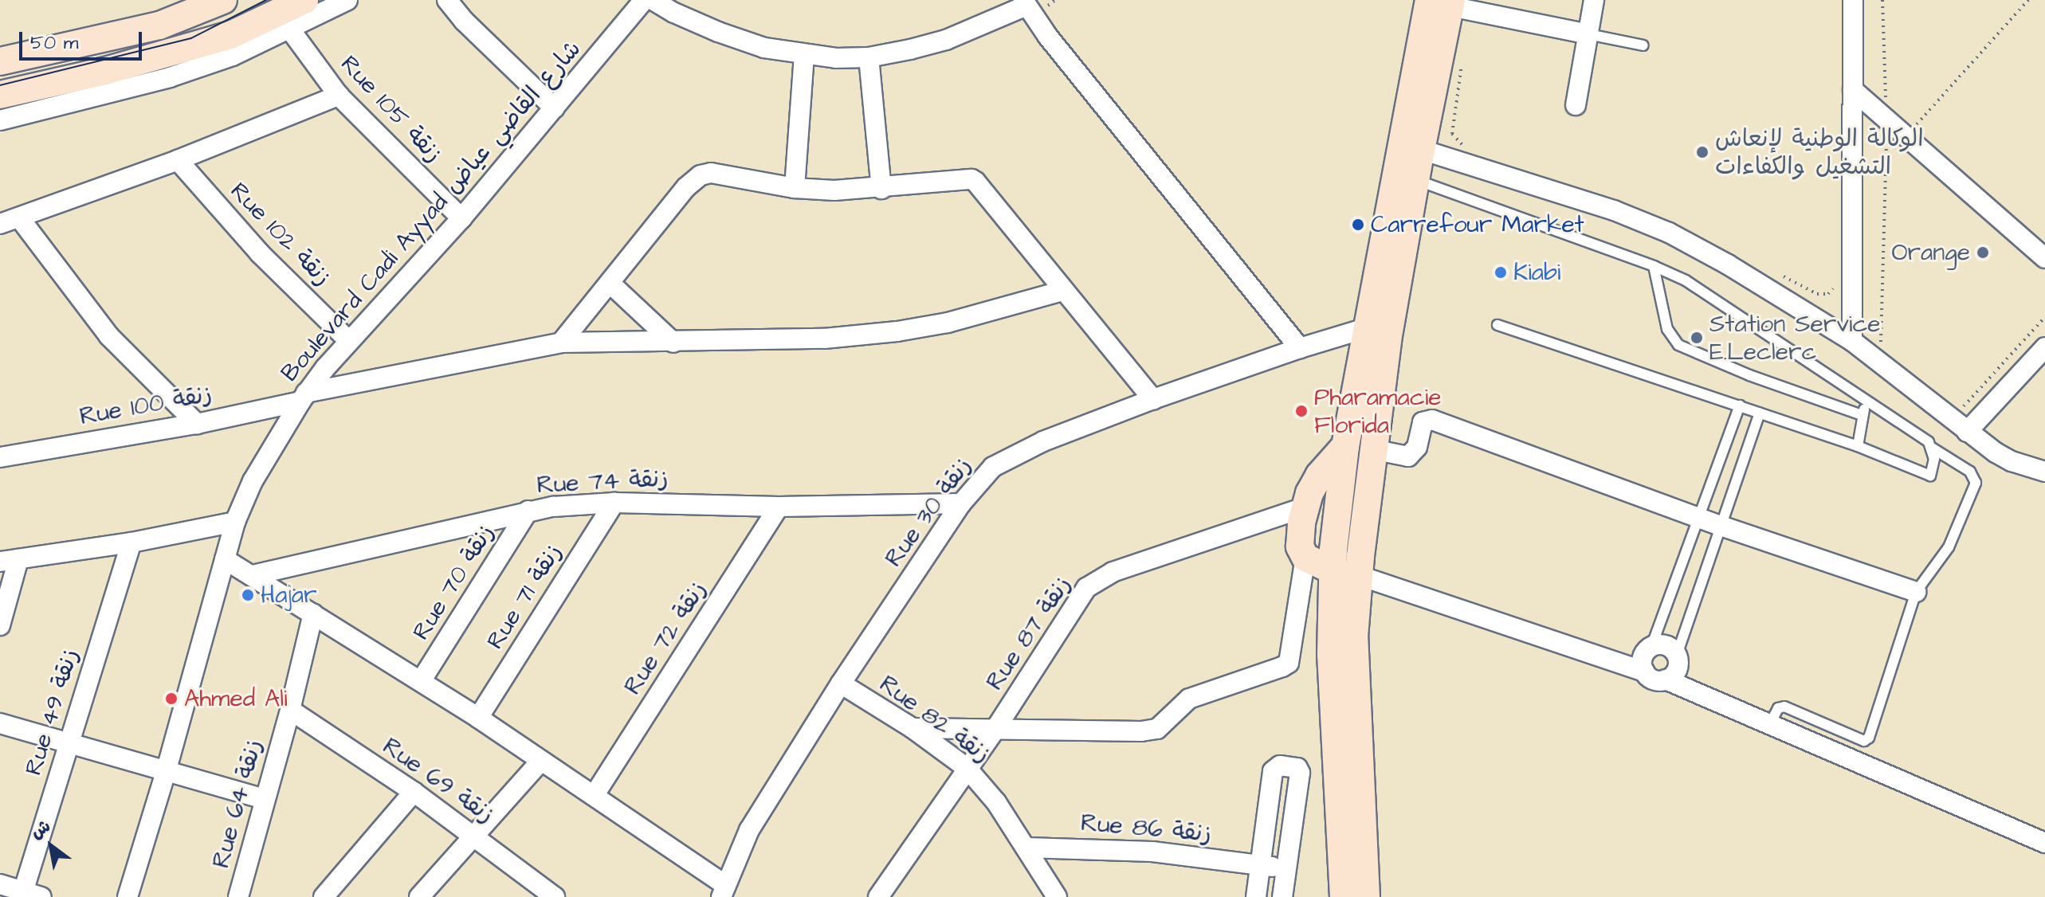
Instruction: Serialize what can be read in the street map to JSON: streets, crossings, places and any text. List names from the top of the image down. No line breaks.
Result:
{"streets":{"street":["Rue 105 زنقة","Boulevard Cadi Ayyad شارع القاضي عياض","Rue 102 زنقة","Rue 100 زنقة","Rue 74 زنقة","Rue 30 زنقة","Rue 70 زنقة","Rue 71 زنقة","Rue 87 زنقة","Rue 72 زنقة","Rue 49 زنقة","Rue 82 زنقة","Rue 69 زنقة","Rue 64 زنقة","Rue 86 زنقة"]},"crossings":[["Rue 105 زنقة","Boulevard Cadi Ayyad شارع القاضي عياض"],["Boulevard Cadi Ayyad شارع القاضي عياض","Rue 102 زنقة"],["Boulevard Cadi Ayyad شارع القاضي عياض","Rue 100 زنقة"],["Rue 74 زنقة","Rue 30 زنقة"],["Rue 74 زنقة","Rue 70 زنقة"],["Rue 74 زنقة","Rue 71 زنقة"],["Rue 74 زنقة","Rue 72 زنقة"],["Rue 30 زنقة","Rue 82 زنقة"],["Rue 87 زنقة","Rue 82 زنقة"],["Rue 82 زنقة","Rue 86 زنقة"],["Rue 69 زنقة","Rue 64 زنقة"]],"places":["الوكالة الوطنية لإنعاش التشغيل والكفاءات","Carrefour Market","Orange","Kiabi","Station Service E.Leclerc","Pharamacie Florida","Hajar","Ahmed Ali"],"scale_bar":"50 m","north":"top left"}
